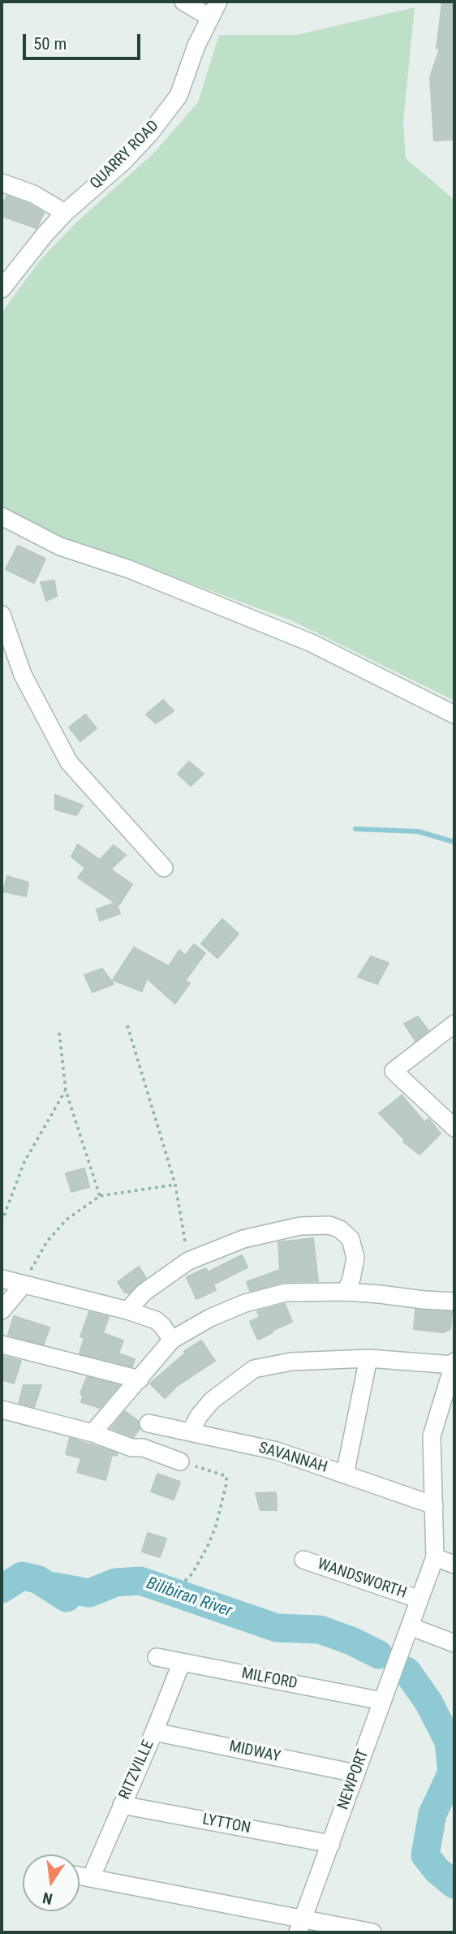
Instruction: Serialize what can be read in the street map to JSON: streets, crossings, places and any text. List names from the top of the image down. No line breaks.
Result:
{"streets":{"street":["QUARRY ROAD","SAVANNAH","WANDSWORTH","MILFORD","MIDWAY","RITZVILLE","NEWPORT","LYTTON"]},"crossings":[["WANDSWORTH","NEWPORT"],["MILFORD","RITZVILLE"],["MILFORD","NEWPORT"],["MIDWAY","RITZVILLE"],["MIDWAY","NEWPORT"],["RITZVILLE","LYTTON"],["NEWPORT","LYTTON"]],"water":["Bilibiran River"],"scale_bar":"50 m","north":"bottom"}
